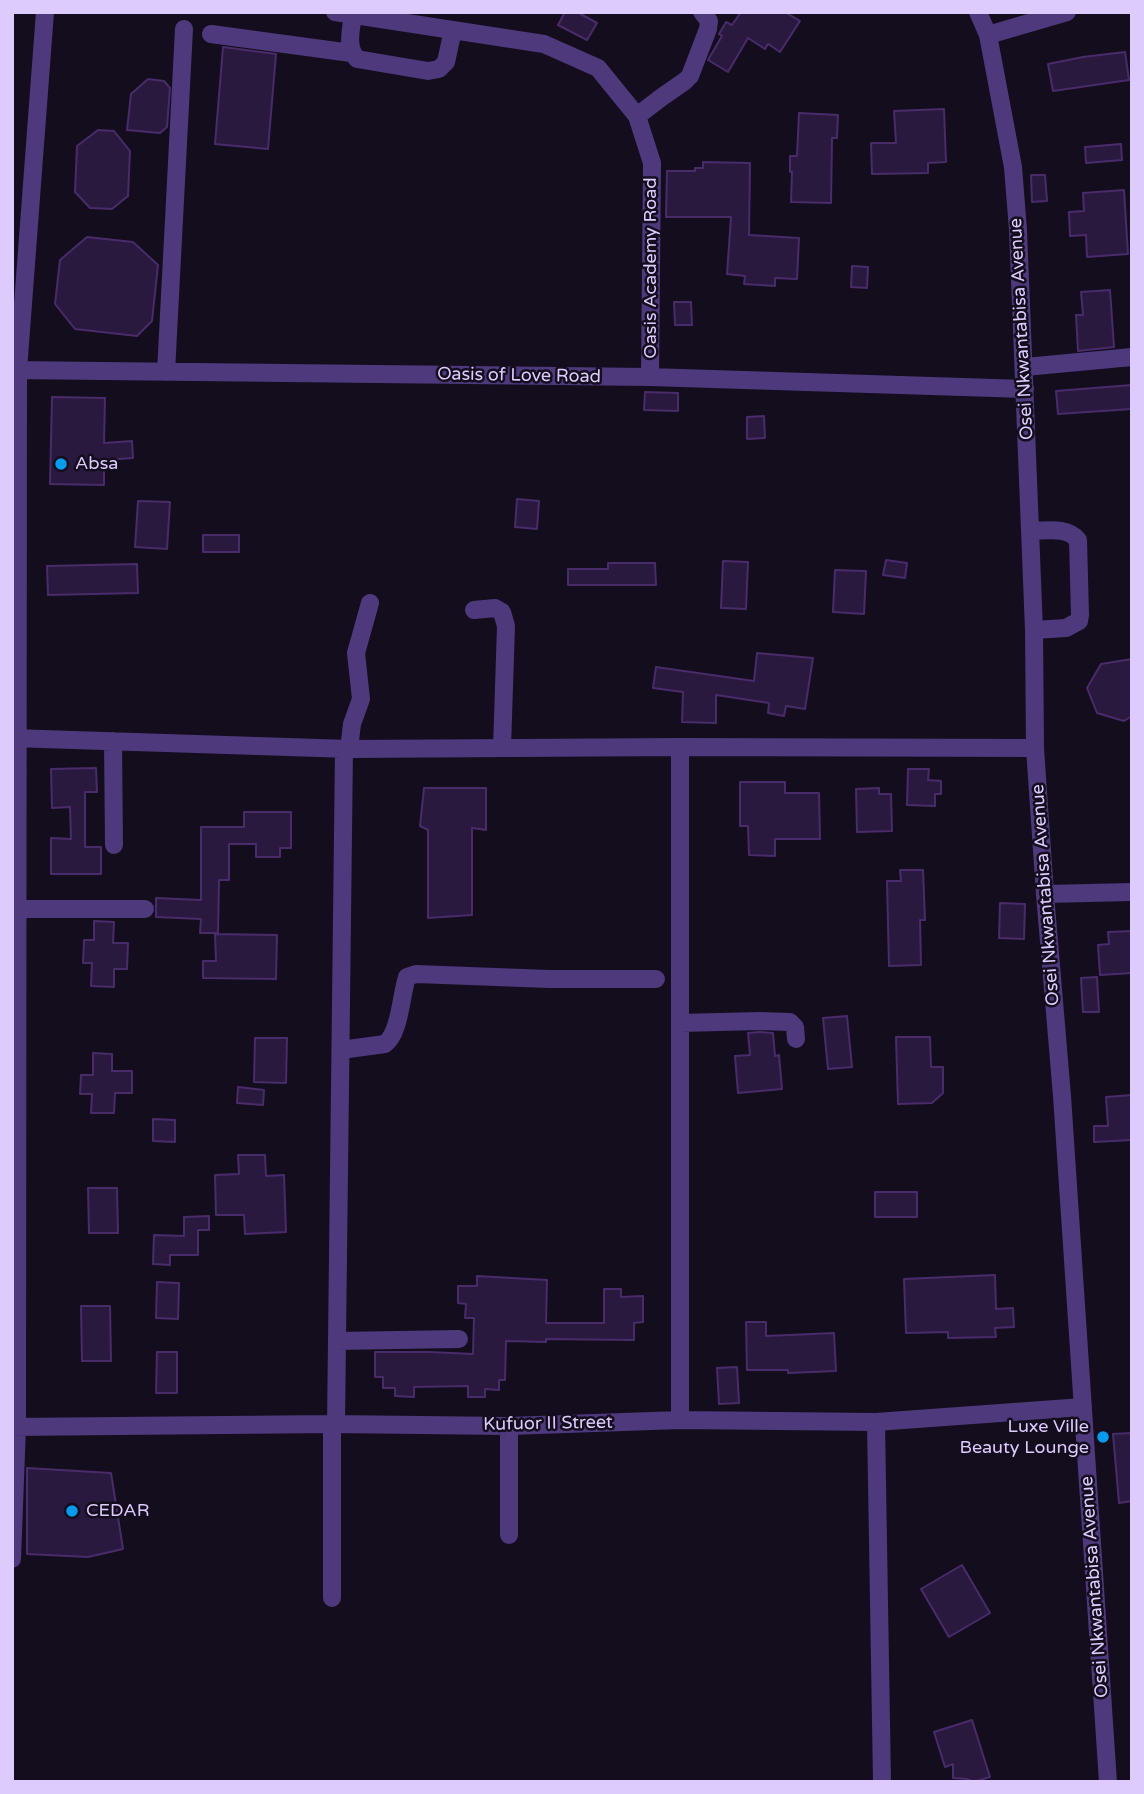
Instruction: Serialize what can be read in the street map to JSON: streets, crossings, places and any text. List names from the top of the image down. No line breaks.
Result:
{"streets":{"street":["Oasis Academy Road","Osei Nkwantabisa Avenue","Oasis of Love Road","Kufuor II Street"]},"crossings":[["Oasis Academy Road","Oasis of Love Road"],["Osei Nkwantabisa Avenue","Oasis of Love Road"],["Osei Nkwantabisa Avenue","Kufuor II Street"]],"places":["Absa","Luxe Ville Beauty Lounge","CEDAR"]}
